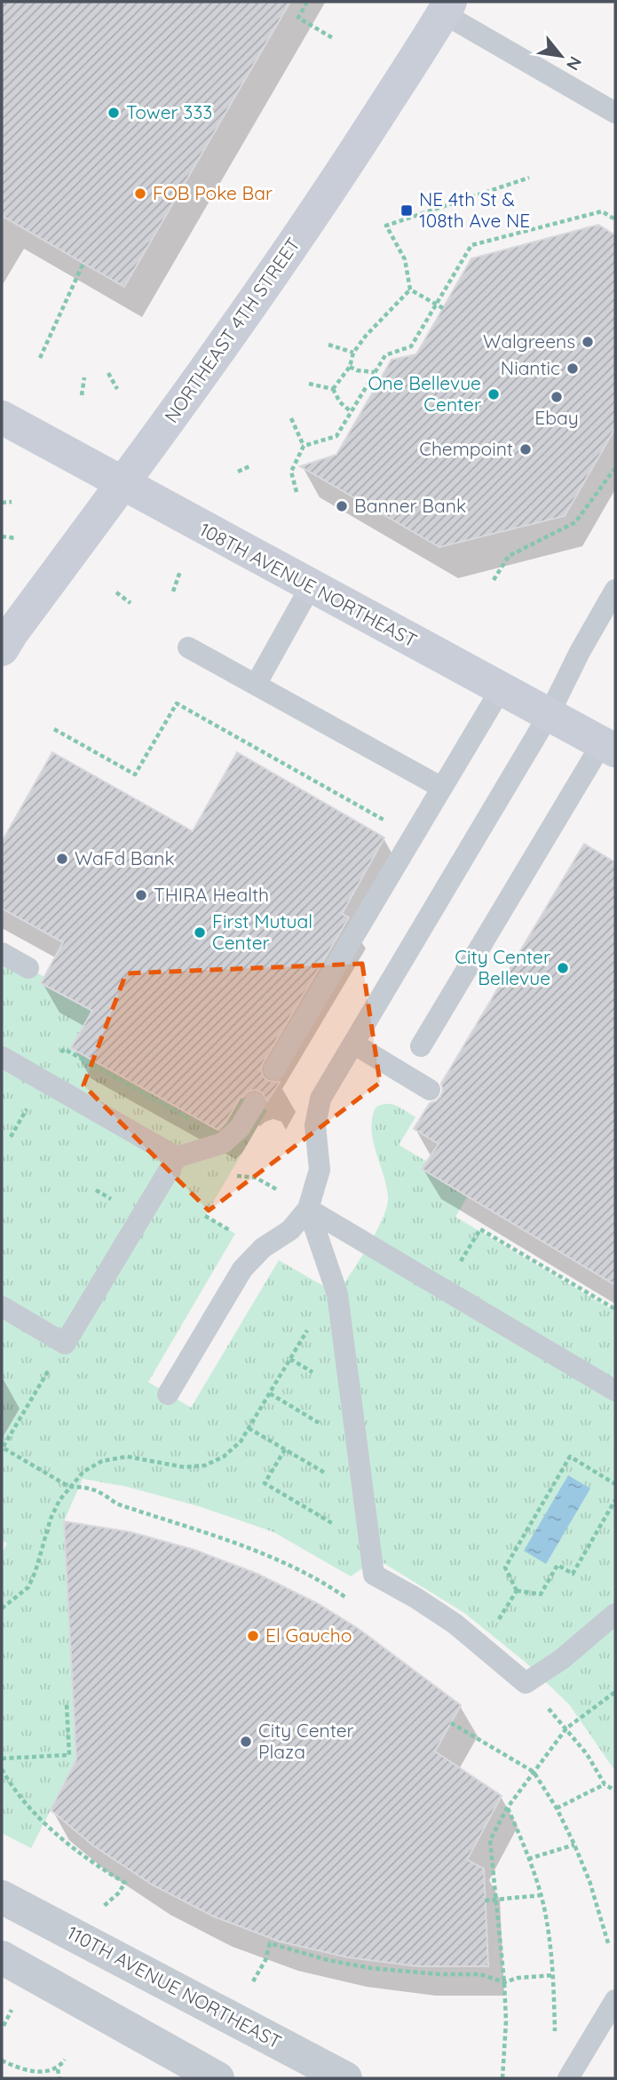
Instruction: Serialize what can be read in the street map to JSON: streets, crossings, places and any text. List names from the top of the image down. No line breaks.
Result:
{"streets":{"main road":["NORTHEAST 4TH STREET","108TH AVENUE NORTHEAST"],"street":["110TH AVENUE NORTHEAST"]},"crossings":[["NORTHEAST 4TH STREET","108TH AVENUE NORTHEAST"]],"places":{"other":["Tower 333","FOB Poke Bar","Walgreens","Niantic","One Bellevue Center","Ebay","Chempoint","Banner Bank","WaFd Bank","THIRA Health","First Mutual Center","City Center Bellevue","El Gaucho","City Center Plaza"],"transit":["NE 4th St & 108th Ave NE"]},"north":"bottom right"}
